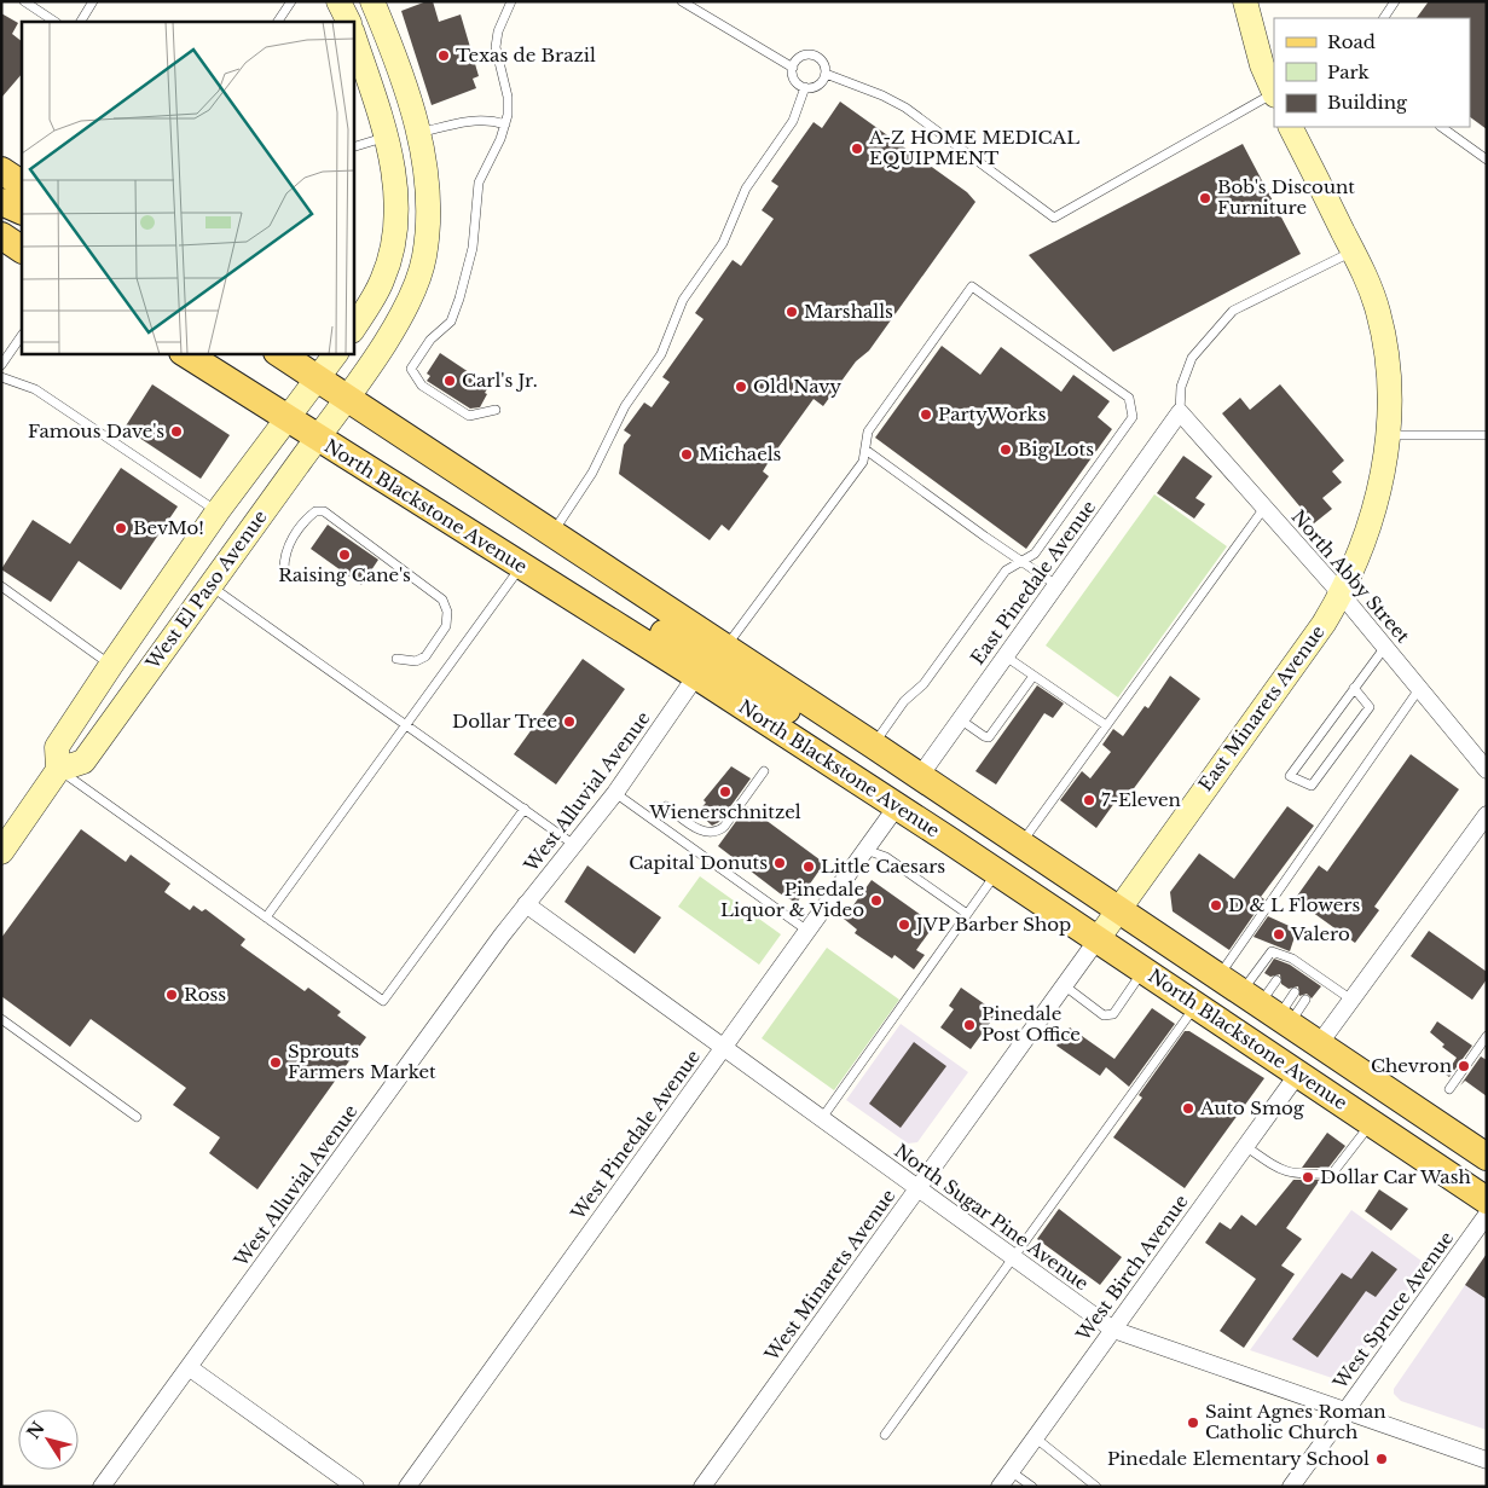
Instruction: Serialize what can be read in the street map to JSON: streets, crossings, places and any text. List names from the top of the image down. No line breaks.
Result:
{"streets":{"main road":["North Blackstone Avenue"],"street":["North Abby Street","East Pinedale Avenue","West El Paso Avenue","East Minarets Avenue","West Alluvial Avenue","West Pinedale Avenue","North Sugar Pine Avenue","West Birch Avenue","West Minarets Avenue","West Spruce Avenue"]},"crossings":[["North Blackstone Avenue","East Pinedale Avenue"],["North Blackstone Avenue","West El Paso Avenue"],["North Blackstone Avenue","East Minarets Avenue"],["North Blackstone Avenue","West Alluvial Avenue"],["North Blackstone Avenue","West Pinedale Avenue"],["North Blackstone Avenue","West Birch Avenue"],["North Blackstone Avenue","West Minarets Avenue"],["North Abby Street","East Pinedale Avenue"],["North Abby Street","East Minarets Avenue"],["East Minarets Avenue","West Minarets Avenue"],["West Alluvial Avenue","North Sugar Pine Avenue"],["West Pinedale Avenue","North Sugar Pine Avenue"],["North Sugar Pine Avenue","West Birch Avenue"],["North Sugar Pine Avenue","West Minarets Avenue"],["North Sugar Pine Avenue","West Spruce Avenue"]],"places":["Texas de Brazil","A-Z HOME MEDICAL EQUIPMENT","Bob's Discount Furniture","Marshalls","Carl's Jr.","Old Navy","PartyWorks","Famous Dave's","Big Lots","Michaels","BevMo!","Raising Cane's","Dollar Tree","Wienerschnitzel","7-Eleven","Capital Donuts","Little Caesars","Pinedale Liquor & Video","D & L Flowers","JVP Barber Shop","Valero","Ross","Pinedale Post Office","Sprouts Farmers Market","Chevron","Auto Smog","Dollar Car Wash","Saint Agnes Roman Catholic Church","Pinedale Elementary School"],"legend":["Road","Park","Building"],"north":"top left"}
